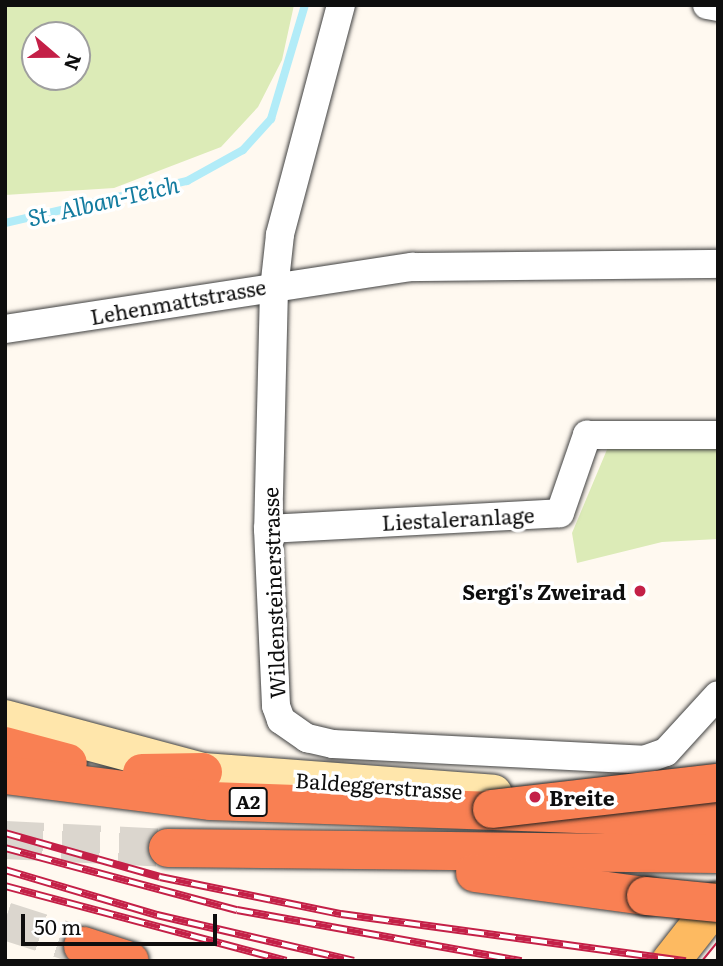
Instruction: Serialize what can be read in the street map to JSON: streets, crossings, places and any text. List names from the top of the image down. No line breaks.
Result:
{"streets":{"highway":["A2"],"street":["Lehenmattstrasse","Liestaleranlage","Wildensteinerstrasse","Baldeggerstrasse"]},"crossings":[["Lehenmattstrasse","Wildensteinerstrasse"],["Liestaleranlage","Wildensteinerstrasse"]],"water":["St. Alban-Teich"],"places":["Sergi's Zweirad","Breite"],"scale_bar":"50 m","north":"right"}
